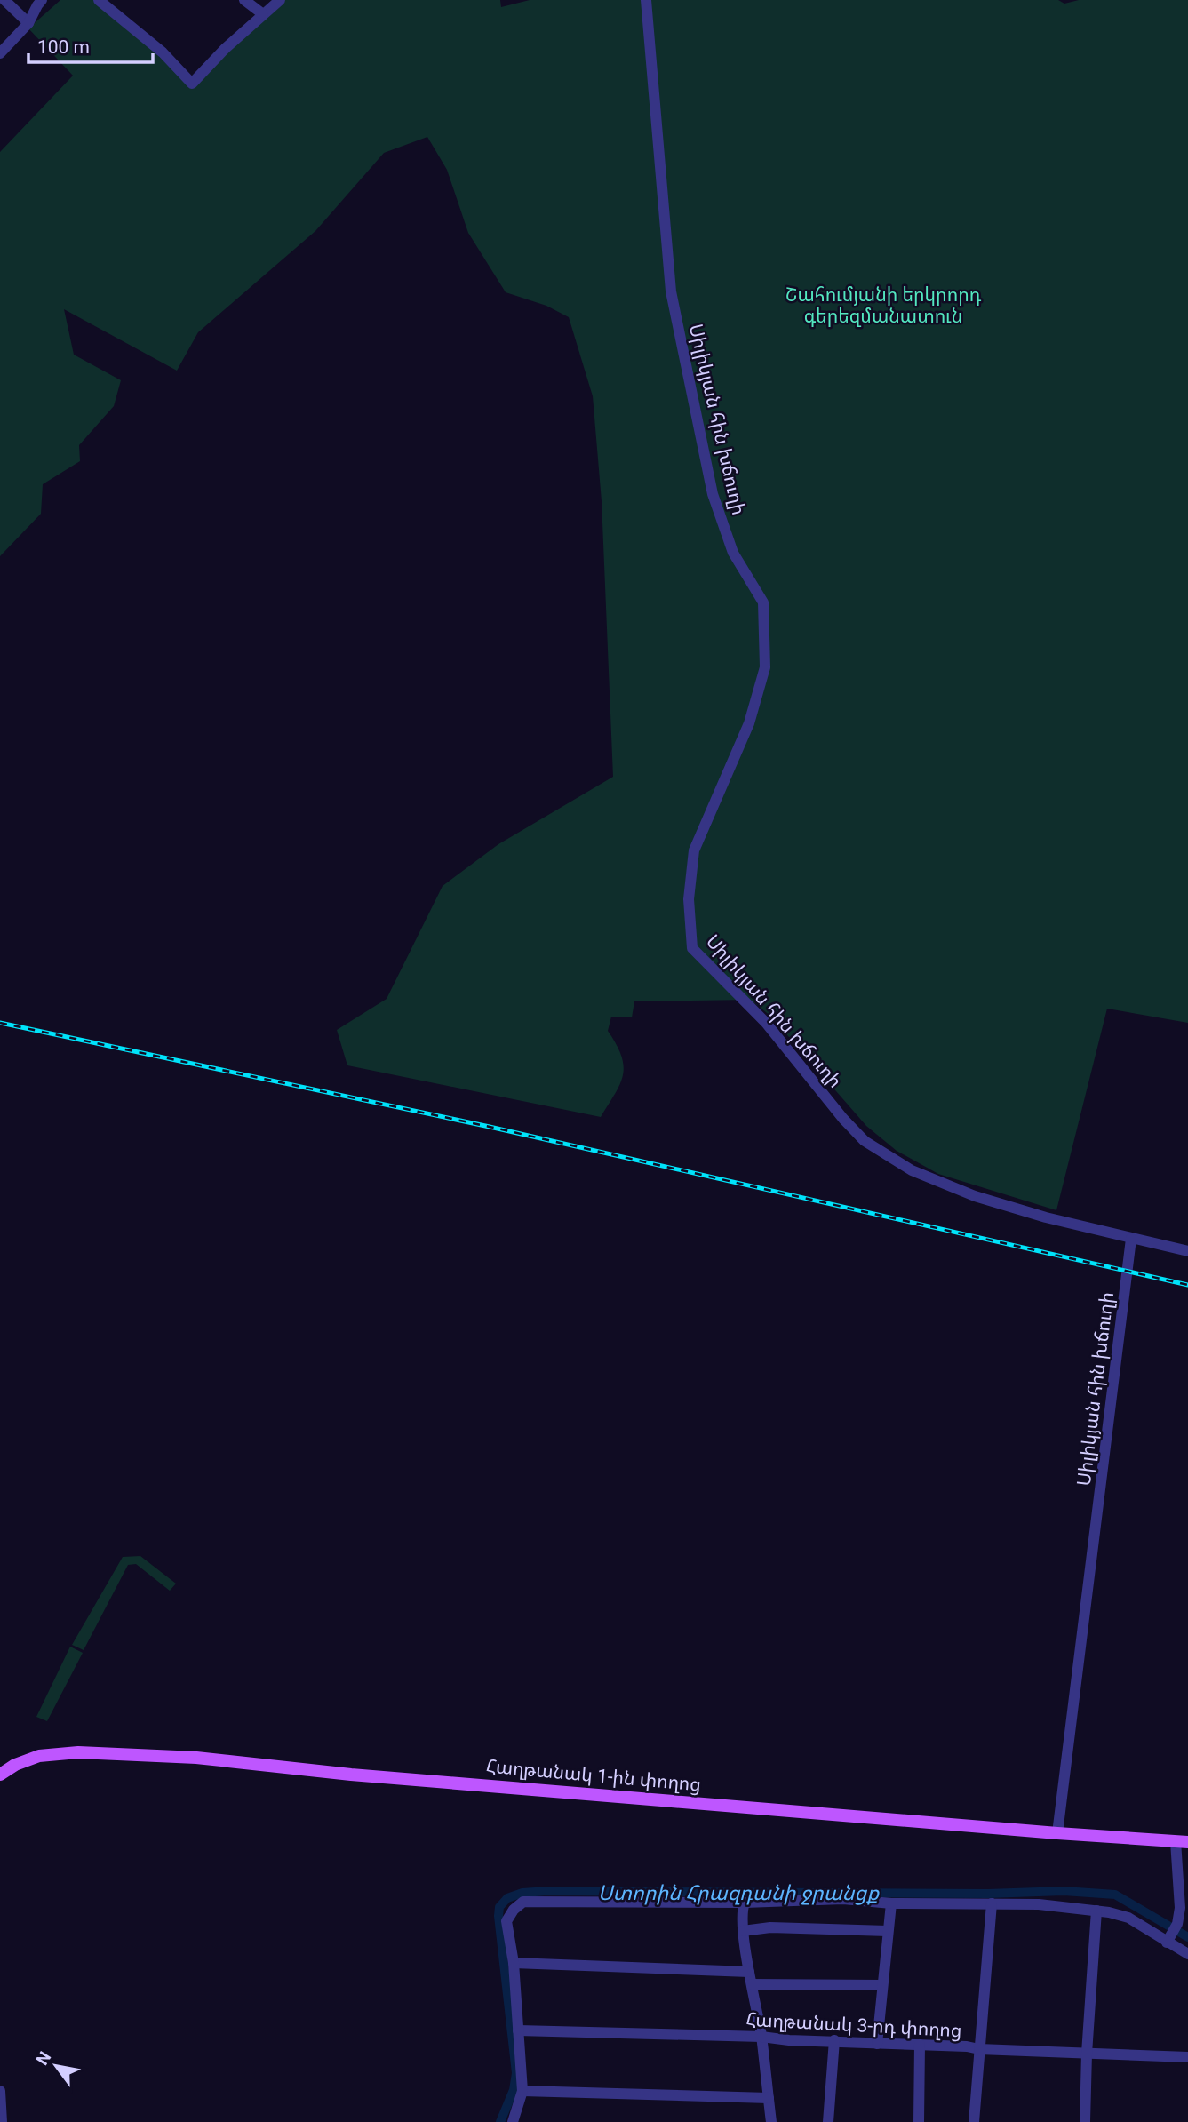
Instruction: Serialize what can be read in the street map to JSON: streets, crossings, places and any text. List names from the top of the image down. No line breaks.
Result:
{"streets":{"main road":["Հաղթանակ 1-ին փողոց"],"street":["Սիլիկյան հին խճուղի","Հաղթանակ 3-րդ փողոց"]},"crossings":[["Սիլիկյան հին խճուղի","Հաղթանակ 1-ին փողոց"]],"water":["Ստորին Հրազդանի ջրանցք"],"parks":["Շահումյանի երկրորդ գերեզմանատուն"],"scale_bar":"100 m","north":"top left"}
